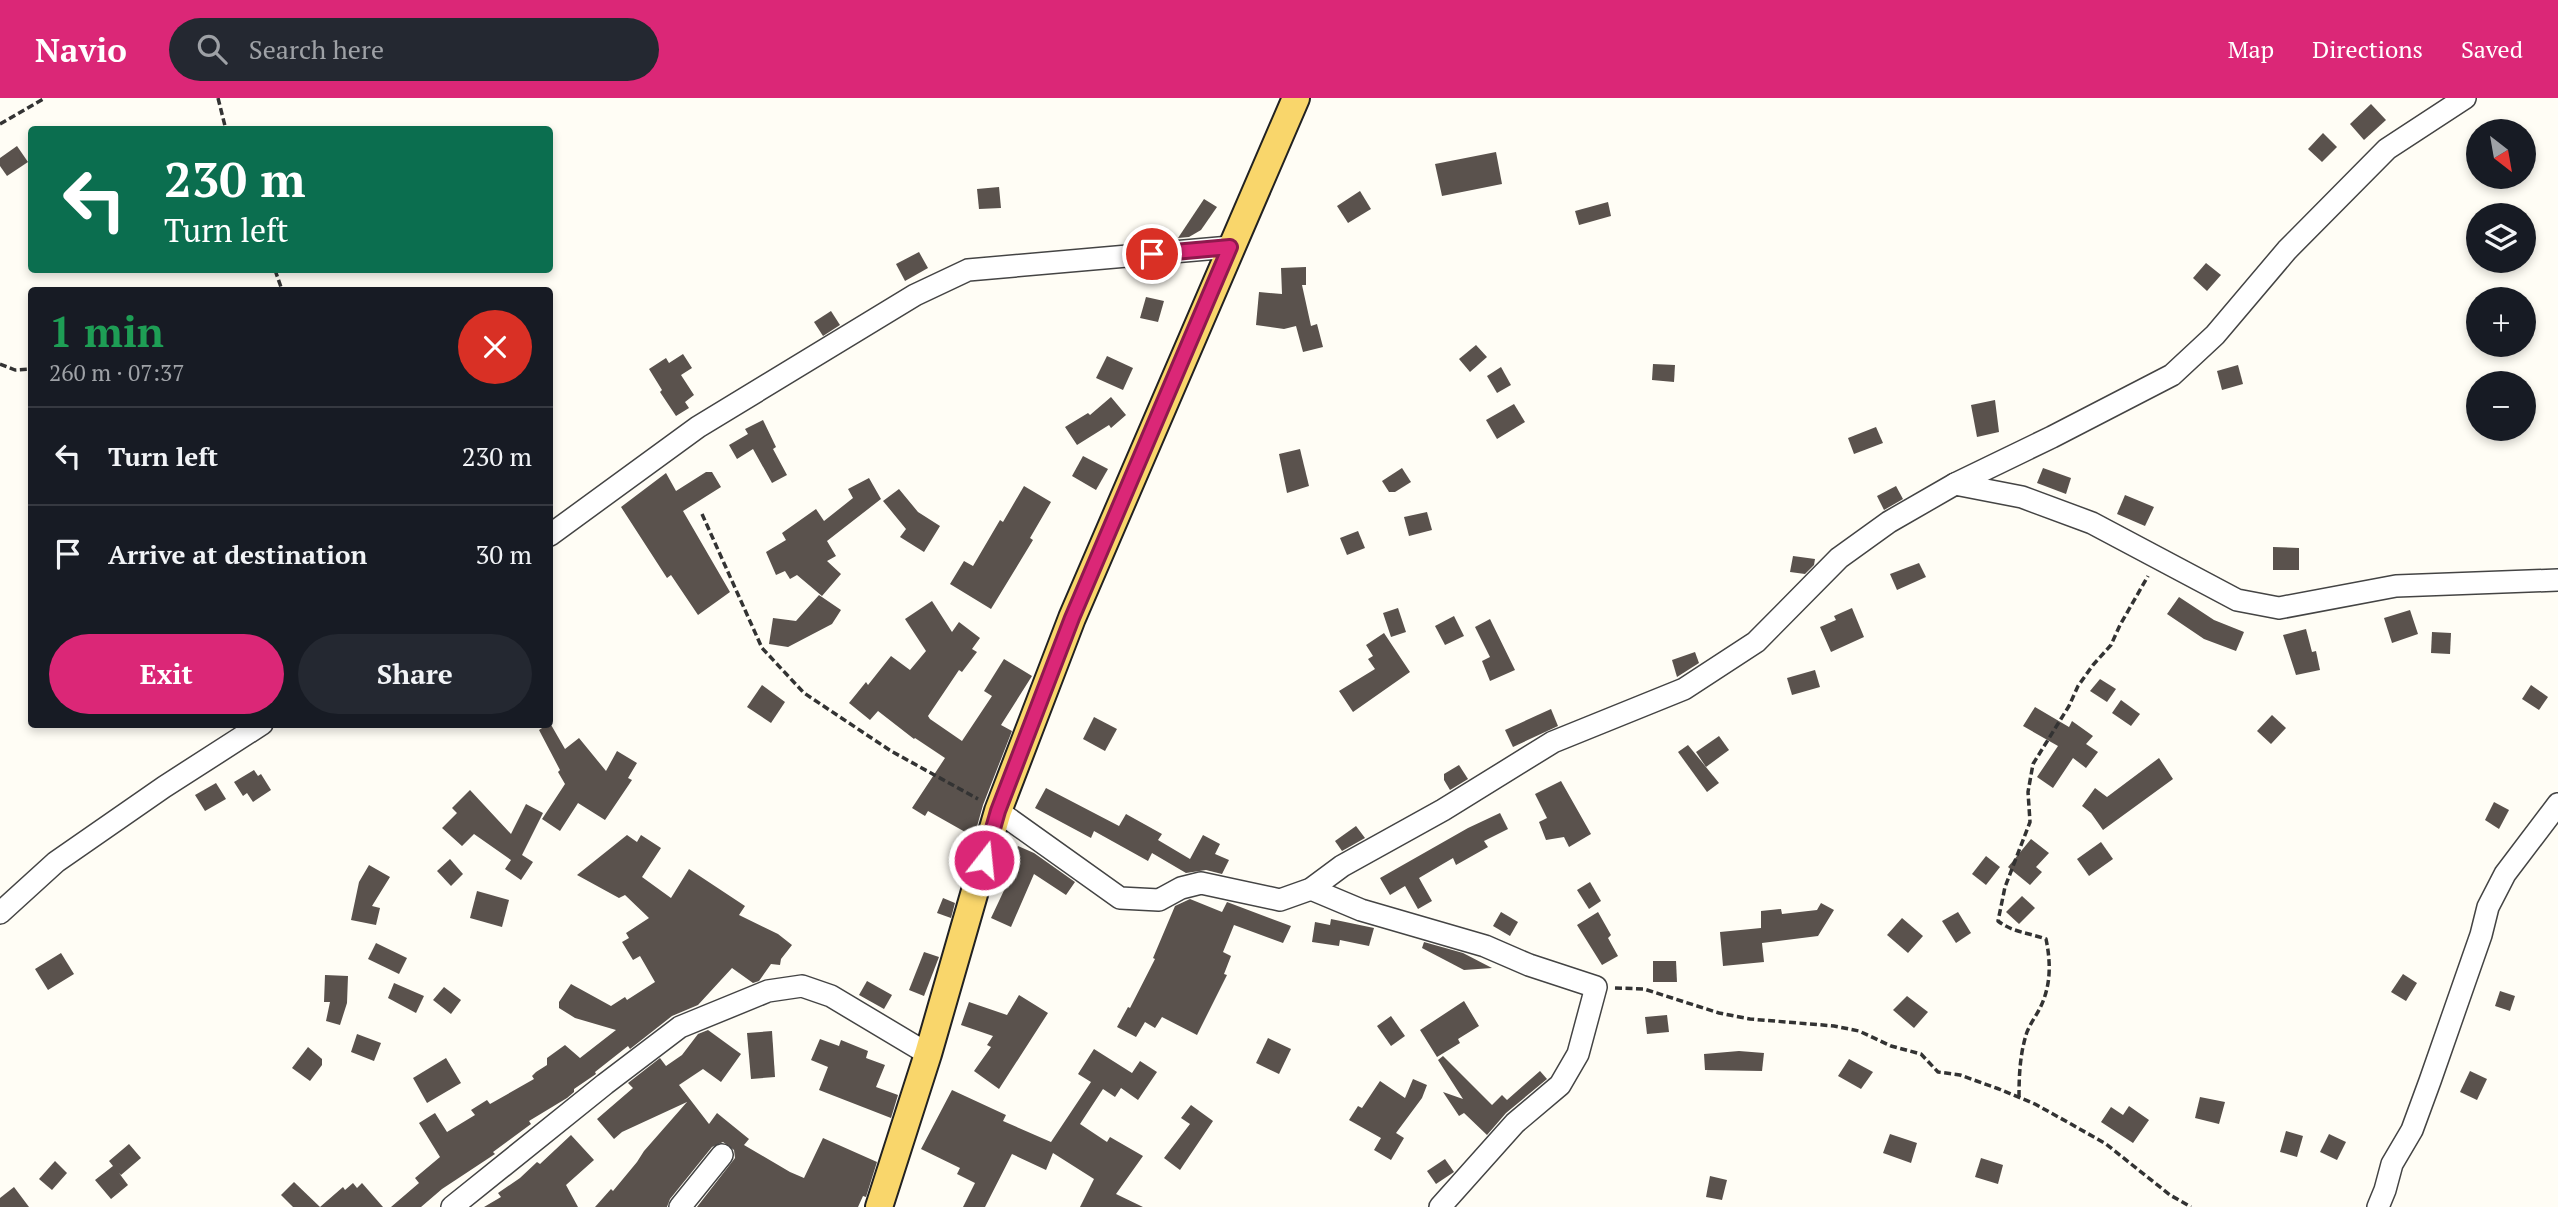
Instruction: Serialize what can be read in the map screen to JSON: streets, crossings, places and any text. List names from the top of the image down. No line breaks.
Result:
{"north":"bottom right","page":{"header":"Navio","search":"Search here","nav":["Map","Directions","Saved"],"map_buttons":["+","−"],"turn":["230 m","Turn left"],"heading":["1 min","260 m · 07:37"],"list":[{"name":"Turn left","value":"230 m"},{"name":"Arrive at destination","value":"30 m"}],"buttons":["Exit","Share"]}}
